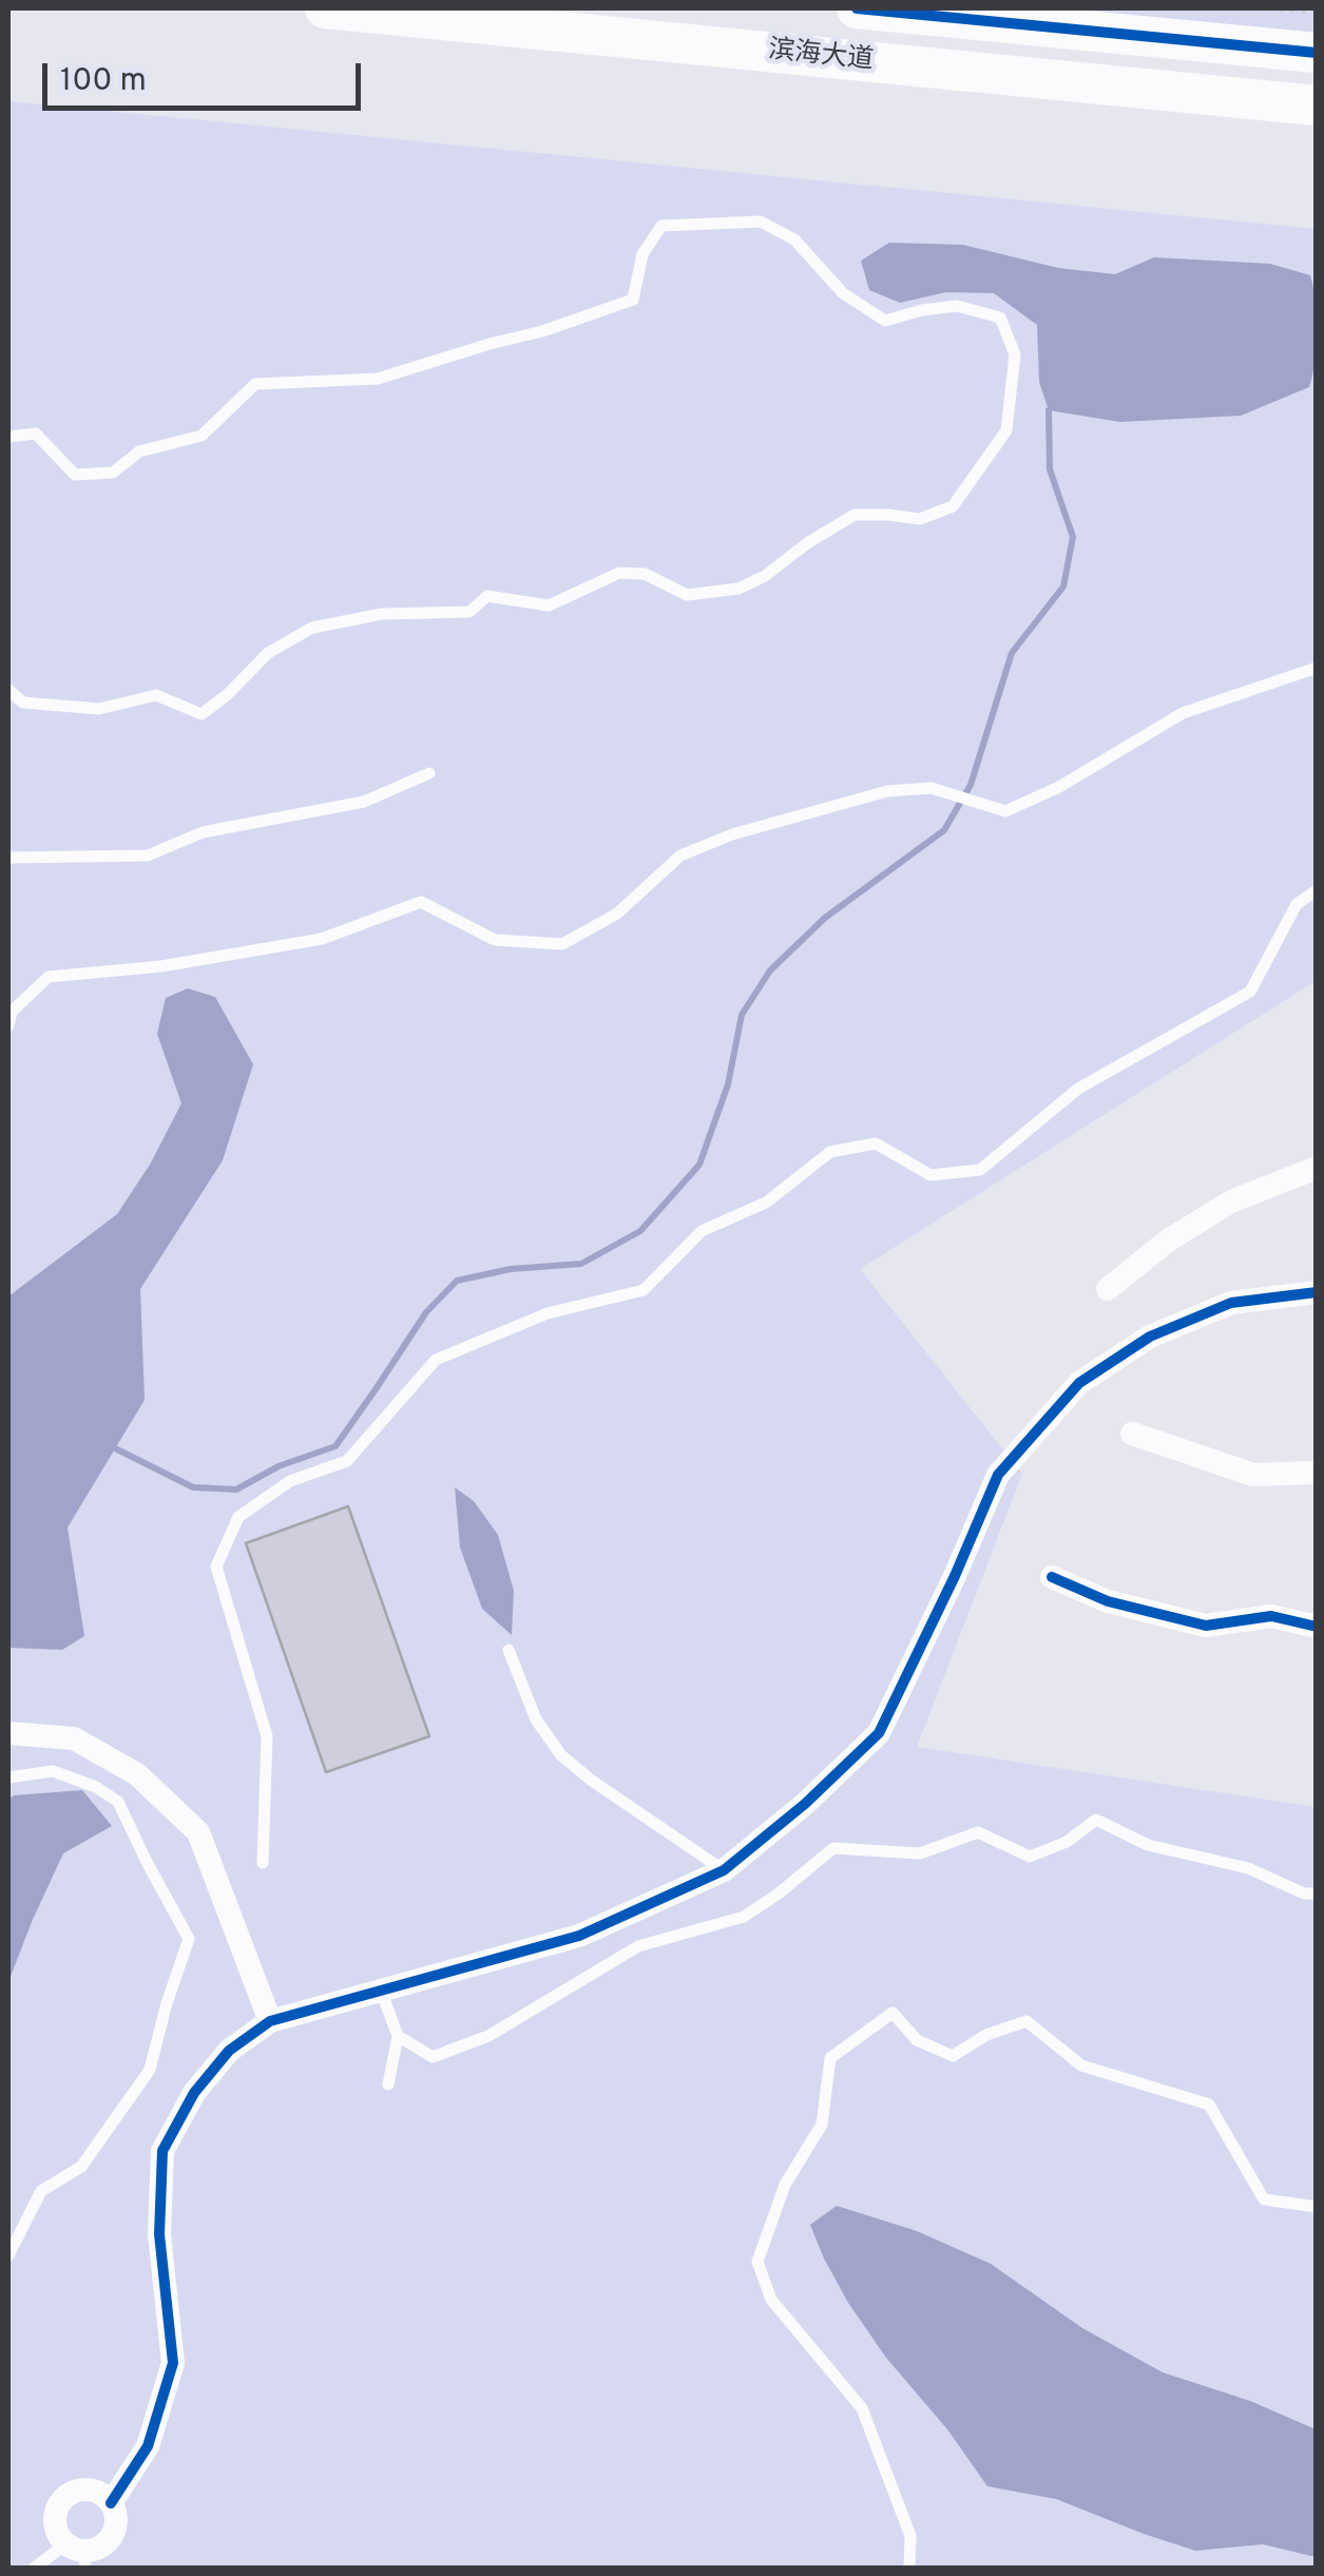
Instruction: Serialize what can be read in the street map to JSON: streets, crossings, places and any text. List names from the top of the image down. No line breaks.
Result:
{"streets":{"highway":["滨海大道"]},"scale_bar":"100 m"}
